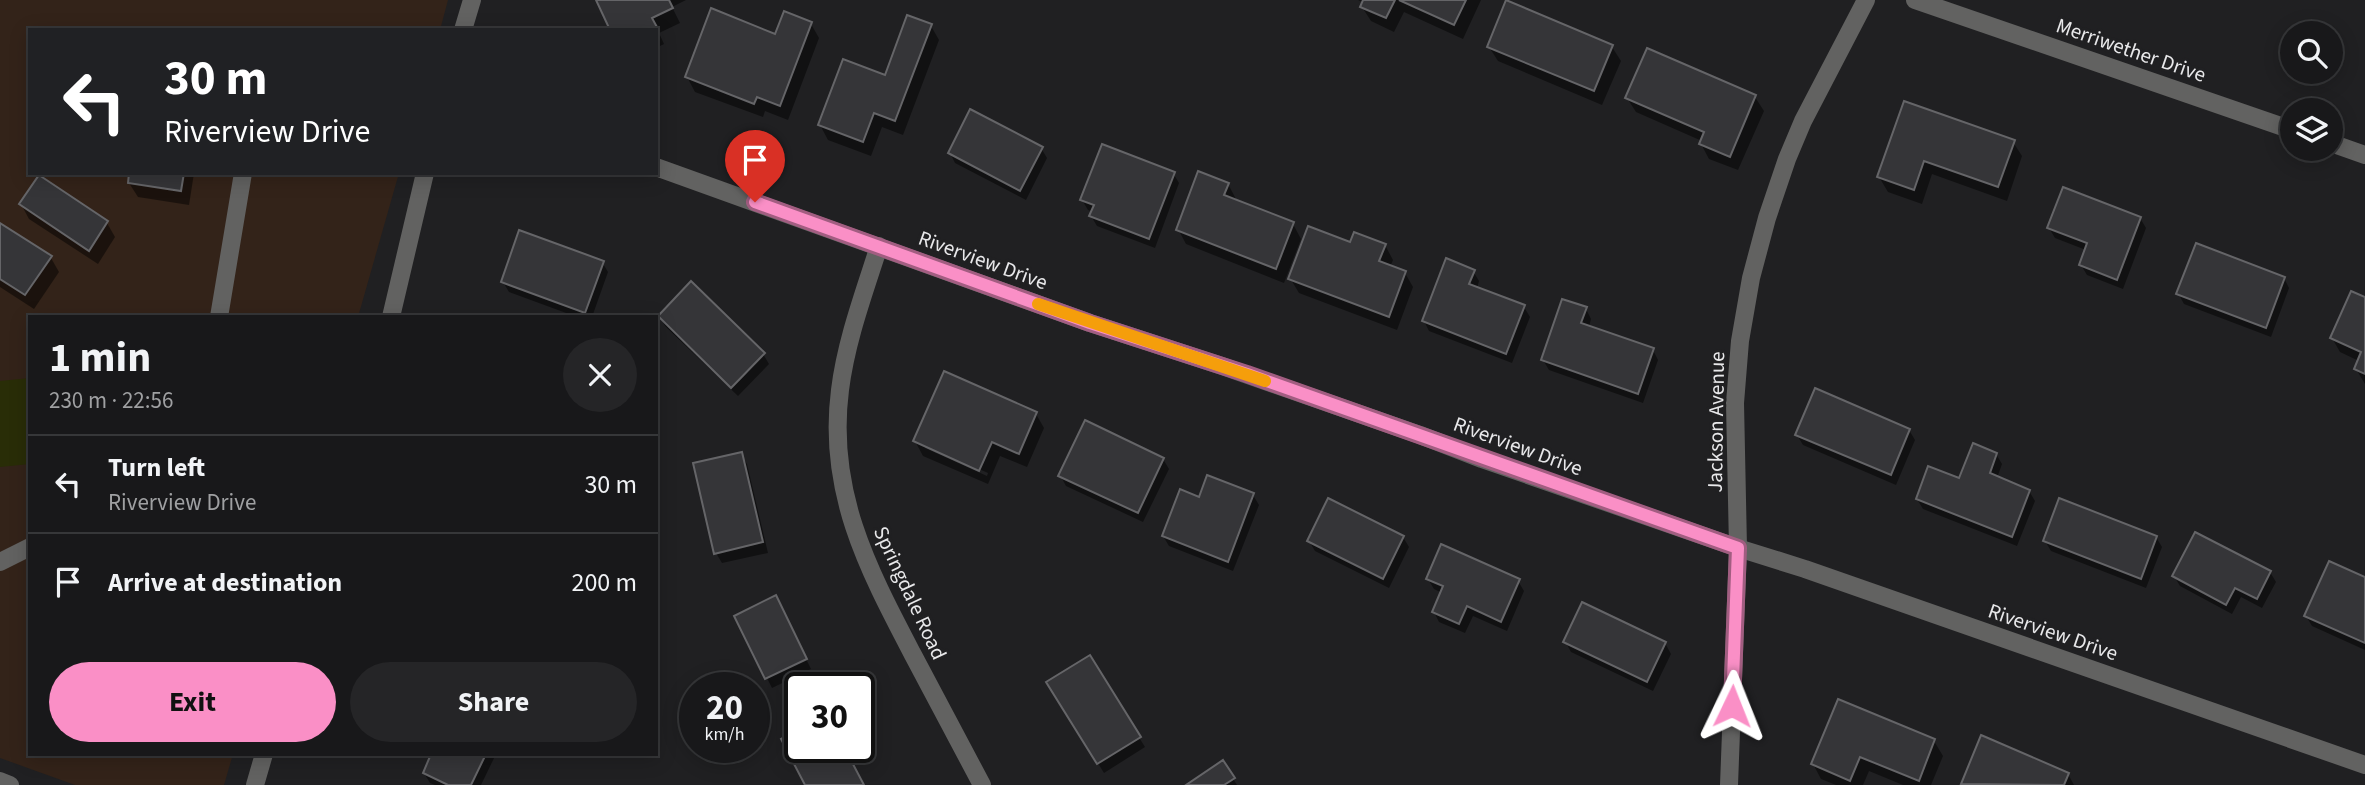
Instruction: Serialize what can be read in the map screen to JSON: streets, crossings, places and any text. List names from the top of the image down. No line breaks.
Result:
{"streets":{"street":["Merriwether Drive","Riverview Drive","Jackson Avenue","Springdale Road"]},"crossings":[["Riverview Drive","Jackson Avenue"],["Riverview Drive","Springdale Road"]],"page":{"turn":["30 m","Riverview Drive"],"heading":["1 min","230 m · 22:56"],"list":[{"name":"Turn left","note":"Riverview Drive","value":"30 m"},{"name":"Arrive at destination","value":"200 m"}],"buttons":["Exit","Share"],"speed":"20 km/h","limit":"30"}}
